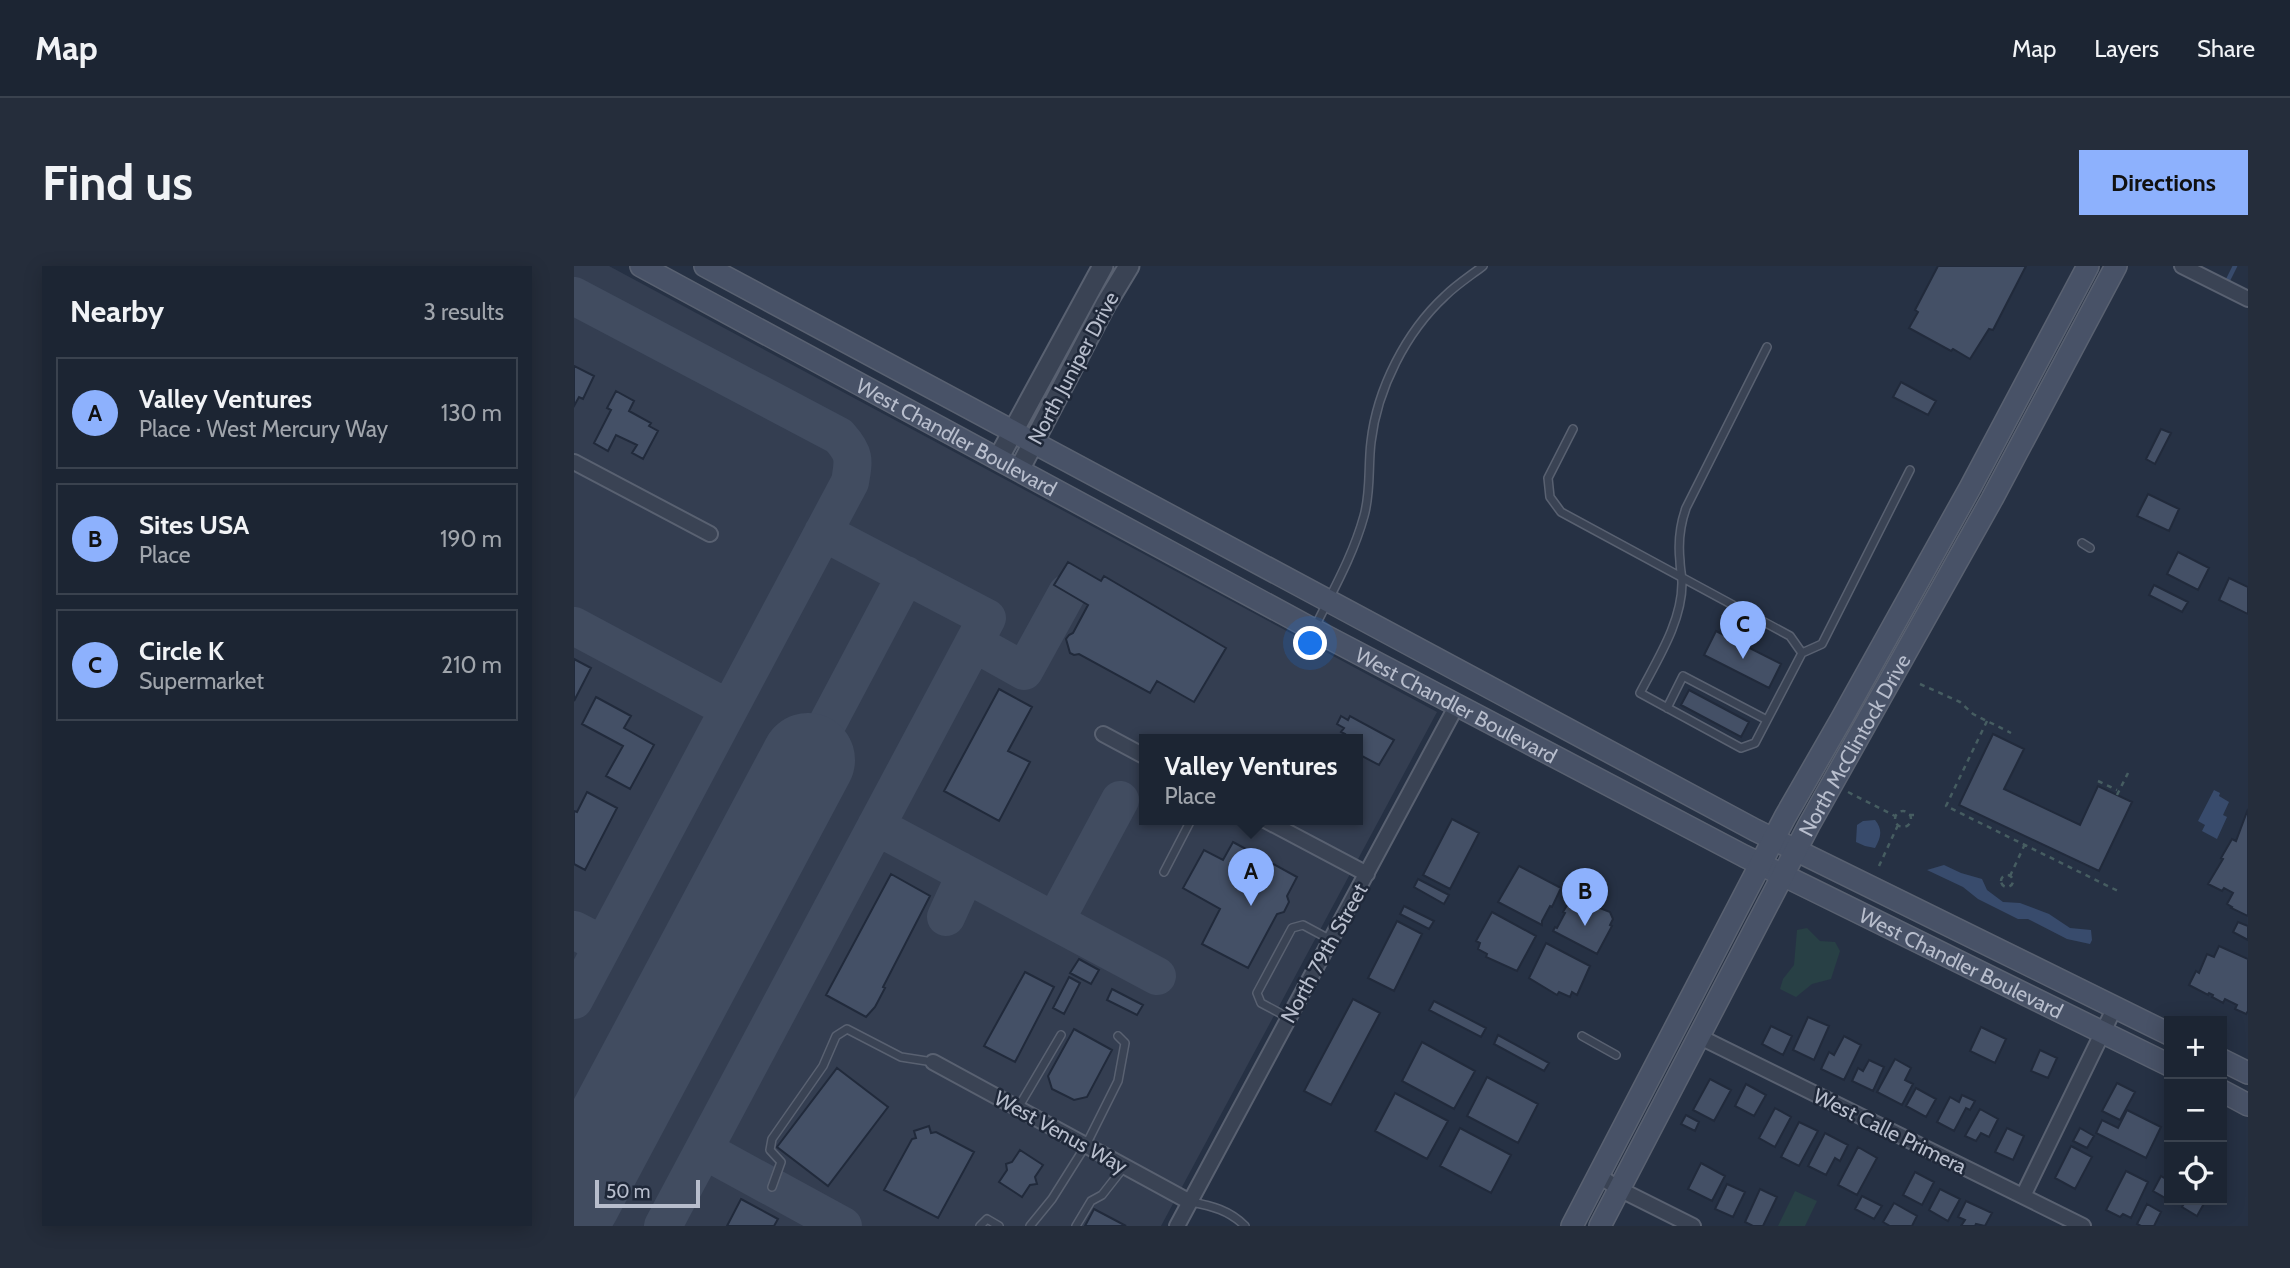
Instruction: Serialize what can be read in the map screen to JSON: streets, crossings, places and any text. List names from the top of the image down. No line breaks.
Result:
{"streets":{"main road":["West Chandler Boulevard","North McClintock Drive"],"street":["North Juniper Drive","North 79th Street","West Calle Primera","West Venus Way"]},"crossings":[["North Juniper Drive","West Chandler Boulevard"],["West Chandler Boulevard","North McClintock Drive"],["West Chandler Boulevard","North 79th Street"],["North McClintock Drive","West Calle Primera"],["North 79th Street","West Venus Way"]],"scale_bar":"50 m","page":{"header":"Map","nav":["Map","Layers","Share"],"buttons":"Directions","title":"Find us","heading":["Nearby","3 results"],"list":[{"mark":"A","name":"Valley Ventures","note":"Place · West Mercury Way","value":"130 m"},{"mark":"B","name":"Sites USA","note":"Place","value":"190 m"},{"mark":"C","name":"Circle K","note":"Supermarket","value":"210 m"}],"pins":["C","A","B"],"popup":["Valley Ventures","Place"],"map_buttons":["+","−"],"scale":"50 m"}}
